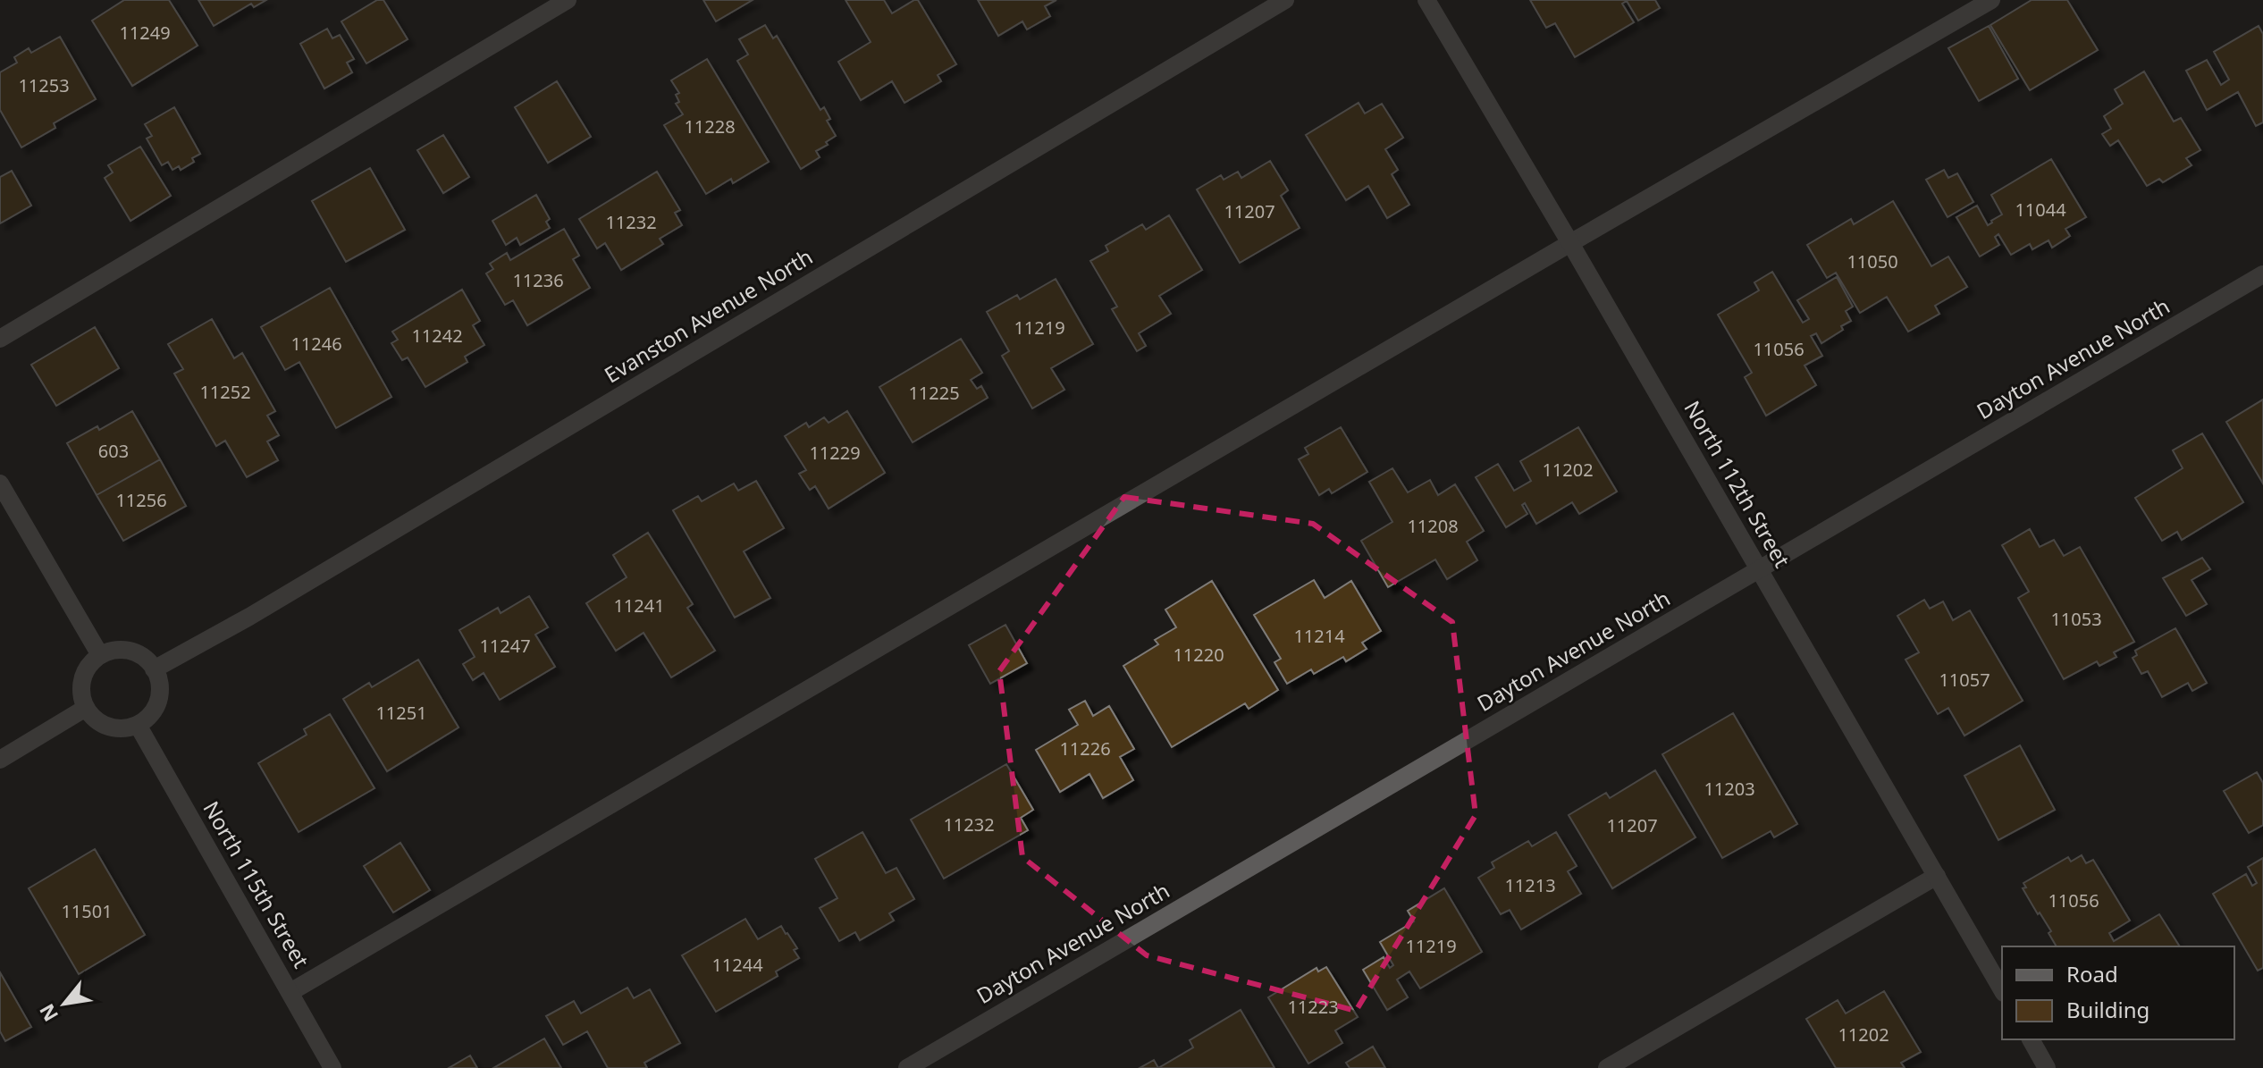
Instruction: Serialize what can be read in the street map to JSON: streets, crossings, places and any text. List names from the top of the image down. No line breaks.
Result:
{"streets":{"street":["Evanston Avenue North","Dayton Avenue North","North 112th Street","North 115th Street"]},"crossings":[["Evanston Avenue North","North 115th Street"],["Dayton Avenue North","North 112th Street"]],"house_numbers":["11249","11253","11228","11044","11207","11232","11050","11236","11219","11242","11246","11056","11252","11225","603","11229","11202","11256","11208","11241","11053","11214","11247","11220","11057","11251","11226","11203","11232","11207","11213","11056","11501","11219","11244","11223","11202"],"legend":["Road","Building"],"north":"bottom left"}
